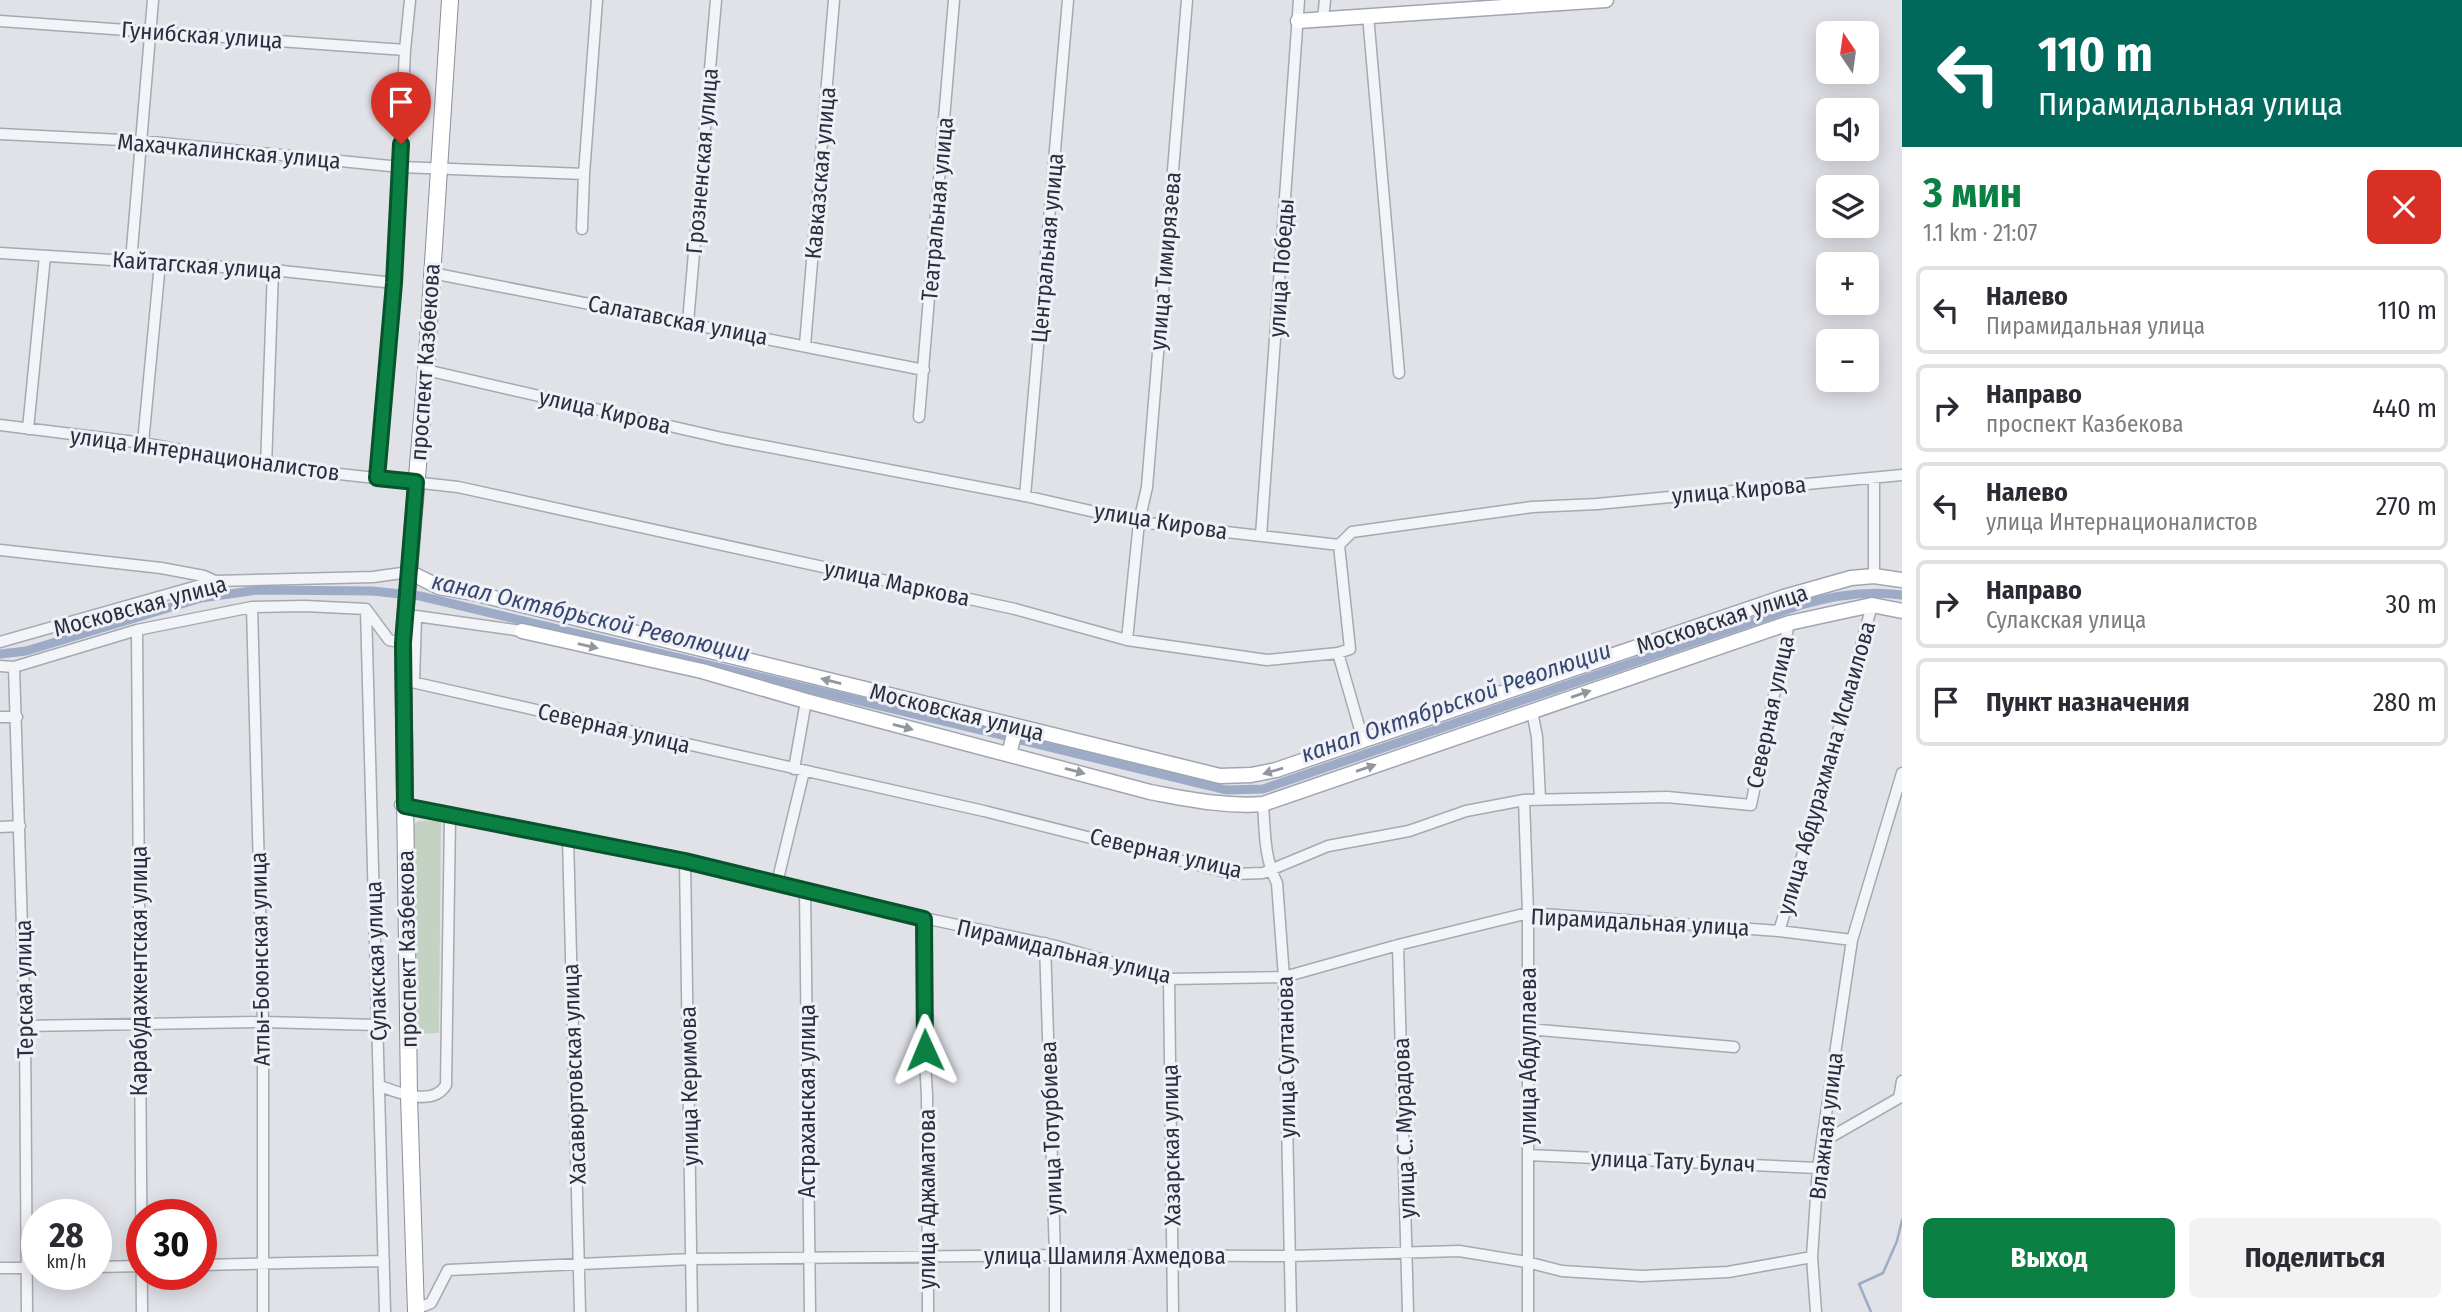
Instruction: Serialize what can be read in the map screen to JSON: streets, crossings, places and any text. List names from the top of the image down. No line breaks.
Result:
{"streets":{"highway":["проспект Казбекова"],"main road":["Московская улица"],"street":["Гунибская улица","Махачкалинская улица","Грозненская улица","Кавказская улица","Театральная улица","Центральная улица","улица Тимирязева","Кайтагская улица","улица Победы","Салатавская улица","улица Кирова","улица Интернационалистов","улица Маркова","Северная улица","улица Абдурахмана Исмаилова","Пирамидальная улица","Атлы-Боюнская улица","Сулакская улица","Карабудахкентская улица","Терская улица","улица Абдуллаева","улица Султанова","Хасавюртовская улица","улица Керимова","Астраханская улица","Влажная улица","улица Тотурбиева","улица С. Мурадова","Хазарская улица","улица Тату Булач","улица Аджаматова","улица Шамиля Ахмедова"]},"crossings":[["Махачкалинская улица","проспект Казбекова"],["Грозненская улица","Салатавская улица"],["Кавказская улица","Салатавская улица"],["Театральная улица","Салатавская улица"],["Центральная улица","улица Кирова"],["улица Тимирязева","улица Кирова"],["улица Тимирязева","улица Маркова"],["улица Победы","улица Кирова"],["Салатавская улица","проспект Казбекова"],["проспект Казбекова","улица Кирова"],["проспект Казбекова","улица Интернационалистов"],["проспект Казбекова","Московская улица"],["проспект Казбекова","Северная улица"],["проспект Казбекова","Пирамидальная улица"],["проспект Казбекова","улица Шамиля Ахмедова"],["улица Интернационалистов","улица Маркова"],["Московская улица","Северная улица"],["Московская улица","улица Абдурахмана Исмаилова"],["Московская улица","улица Султанова"],["Северная улица","улица Абдуллаева"],["Северная улица","улица Султанова"],["улица Абдурахмана Исмаилова","Пирамидальная улица"],["Пирамидальная улица","улица Абдуллаева"],["Пирамидальная улица","улица Султанова"],["Пирамидальная улица","Хасавюртовская улица"],["Пирамидальная улица","улица Керимова"],["Пирамидальная улица","Астраханская улица"],["Пирамидальная улица","Влажная улица"],["Пирамидальная улица","улица Тотурбиева"],["Пирамидальная улица","улица С. Мурадова"],["Пирамидальная улица","Хазарская улица"],["Пирамидальная улица","улица Аджаматова"],["улица Абдуллаева","улица Тату Булач"],["улица Абдуллаева","улица Шамиля Ахмедова"],["улица Султанова","улица Шамиля Ахмедова"],["Хасавюртовская улица","улица Шамиля Ахмедова"],["улица Керимова","улица Шамиля Ахмедова"],["Астраханская улица","улица Шамиля Ахмедова"],["Влажная улица","улица Тату Булач"],["Влажная улица","улица Шамиля Ахмедова"],["улица Тотурбиева","улица Шамиля Ахмедова"],["улица С. Мурадова","улица Шамиля Ахмедова"],["Хазарская улица","улица Шамиля Ахмедова"],["улица Аджаматова","улица Шамиля Ахмедова"]],"water":["канал Октябрьской Революции"],"north":"top","page":{"turn":["110 m","Пирамидальная улица"],"map_buttons":["+","−"],"heading":["3 мин","1.1 km · 21:07"],"list":[{"name":"Налево","note":"Пирамидальная улица","value":"110 m"},{"name":"Направо","note":"проспект Казбекова","value":"440 m"},{"name":"Налево","note":"улица Интернационалистов","value":"270 m"},{"name":"Направо","note":"Сулакская улица","value":"30 m"},{"name":"Пункт назначения","value":"280 m"}],"speed":"28 km/h","limit":"30","buttons":["Выход","Поделиться"]}}
